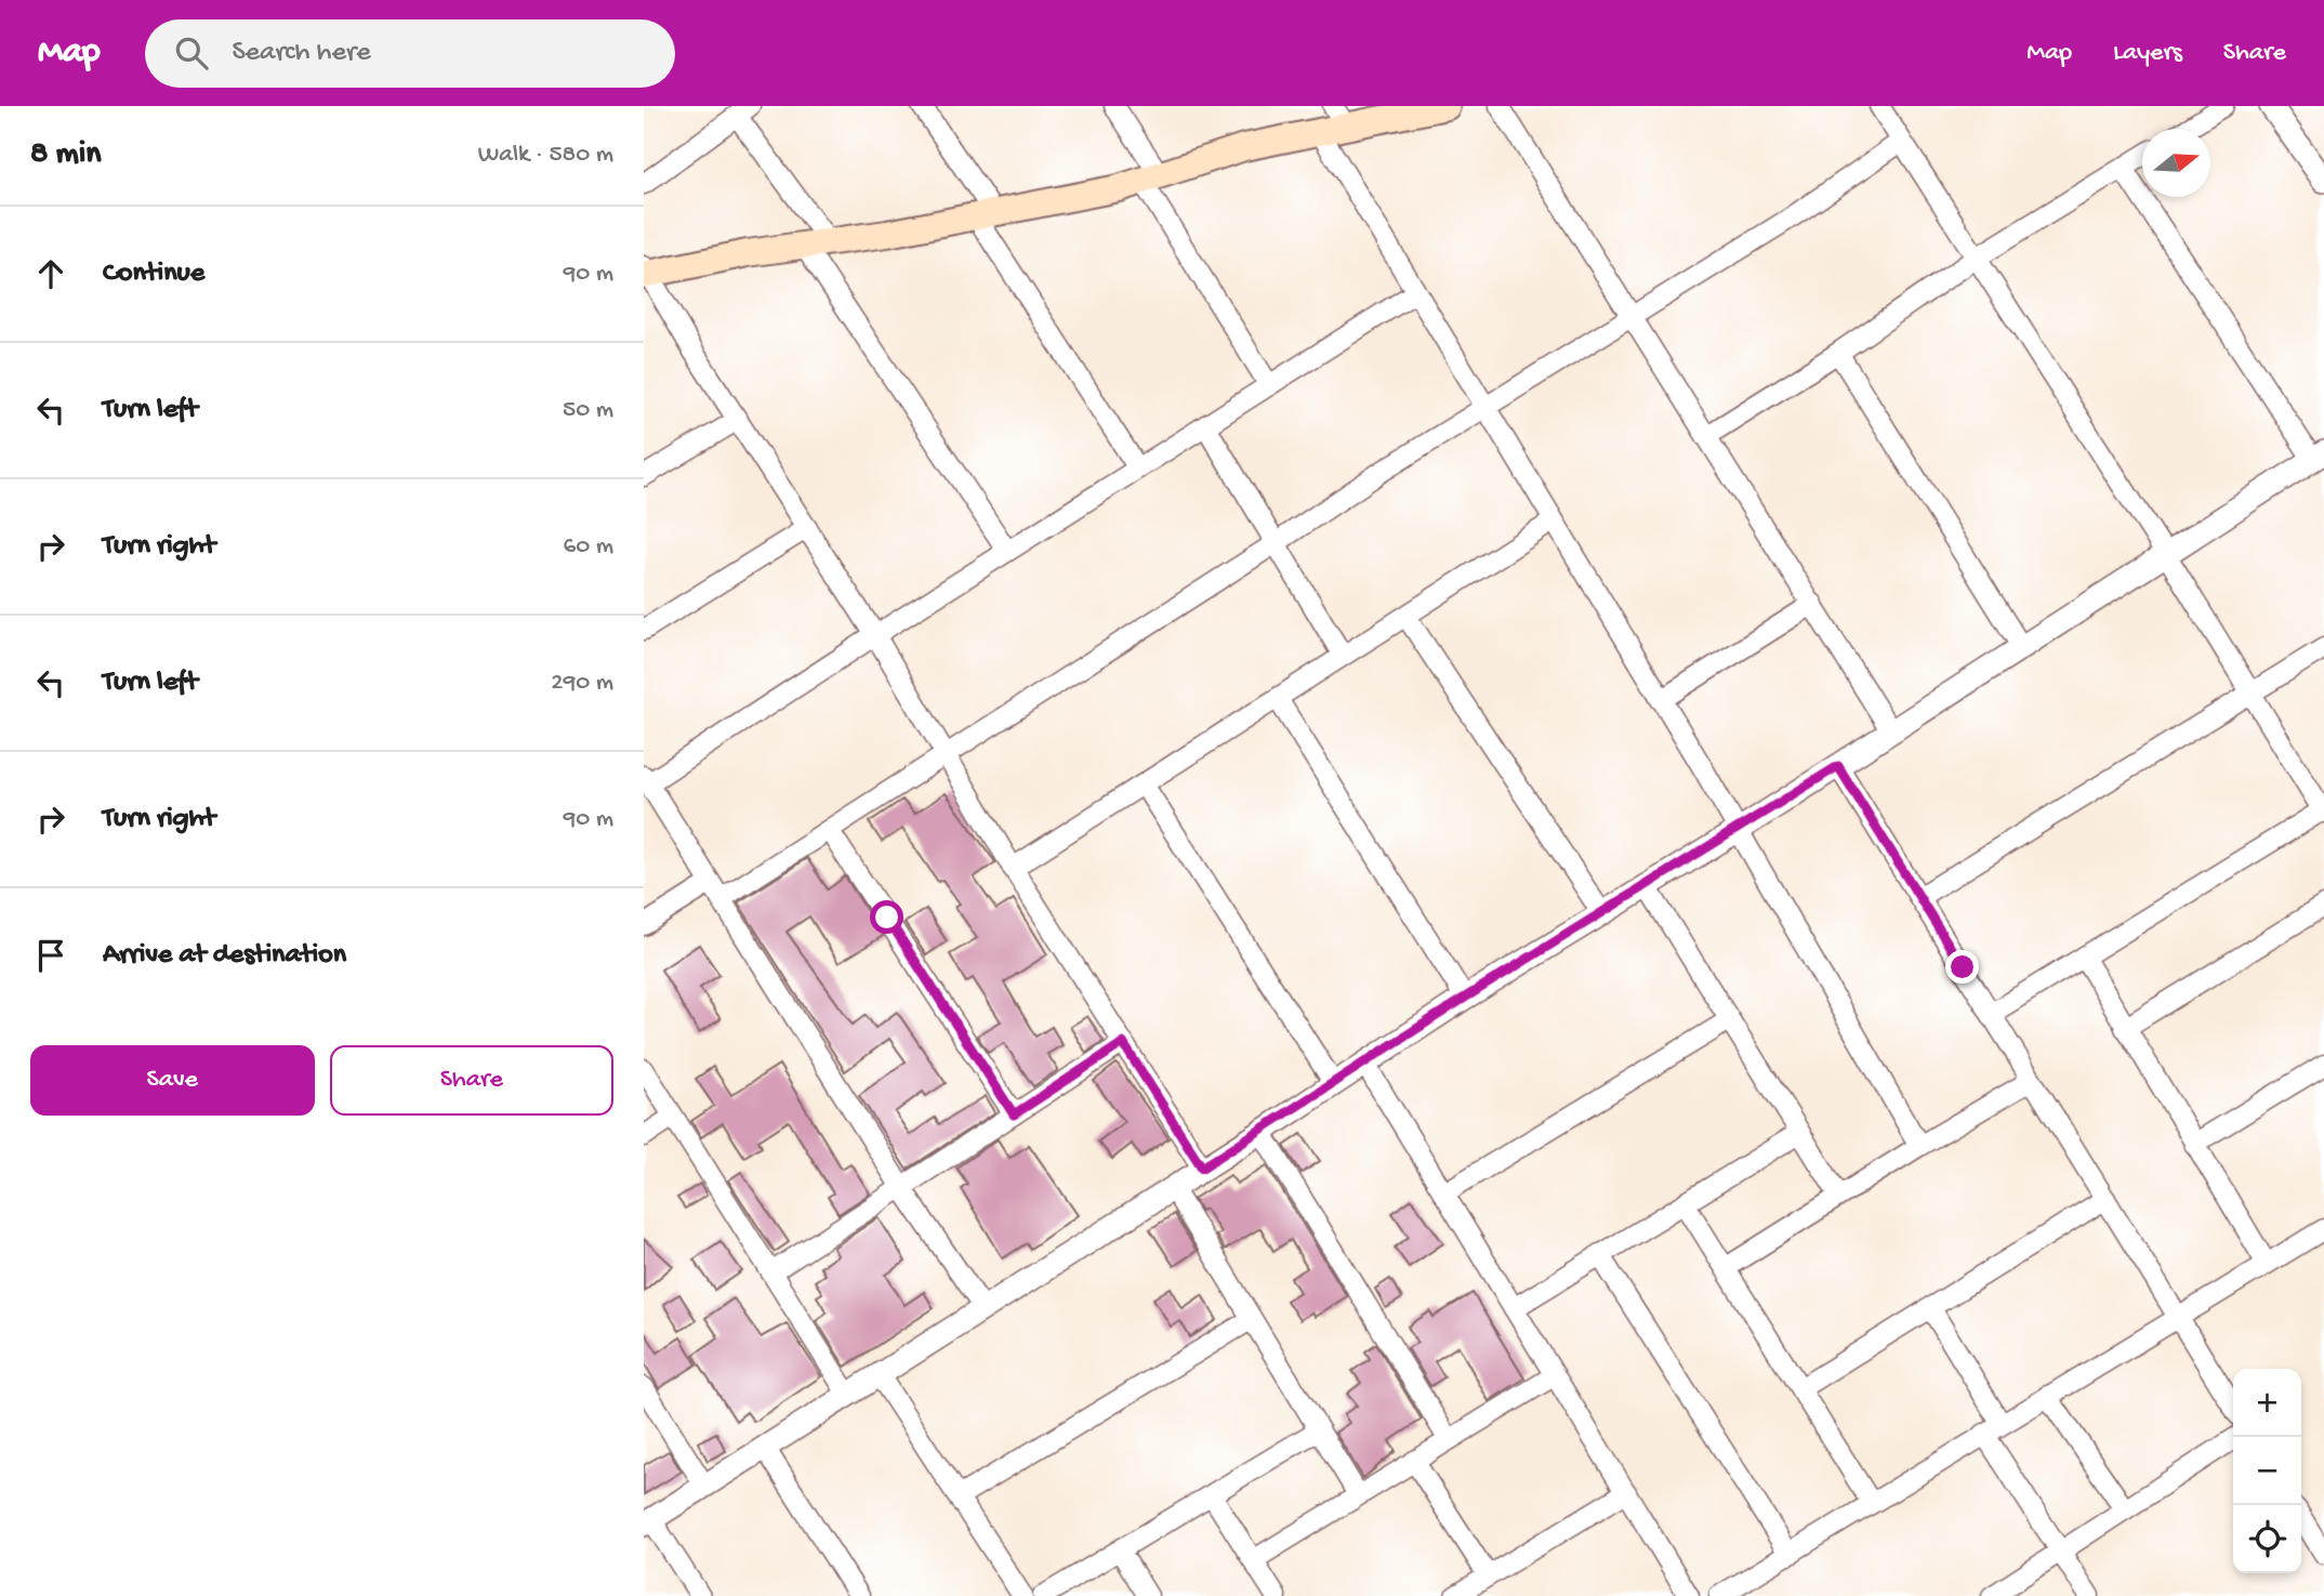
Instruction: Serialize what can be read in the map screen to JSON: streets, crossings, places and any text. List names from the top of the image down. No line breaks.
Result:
{"north":"right","page":{"header":"Map","search":"Search here","nav":["Map","Layers","Share"],"heading":["8 min","Walk · 580 m"],"list":[["Continue","90 m"],["Turn left","50 m"],["Turn right","60 m"],["Turn left","290 m"],["Turn right","90 m"],"Arrive at destination"],"buttons":["Save","Share"],"map_buttons":["+","−"]}}
